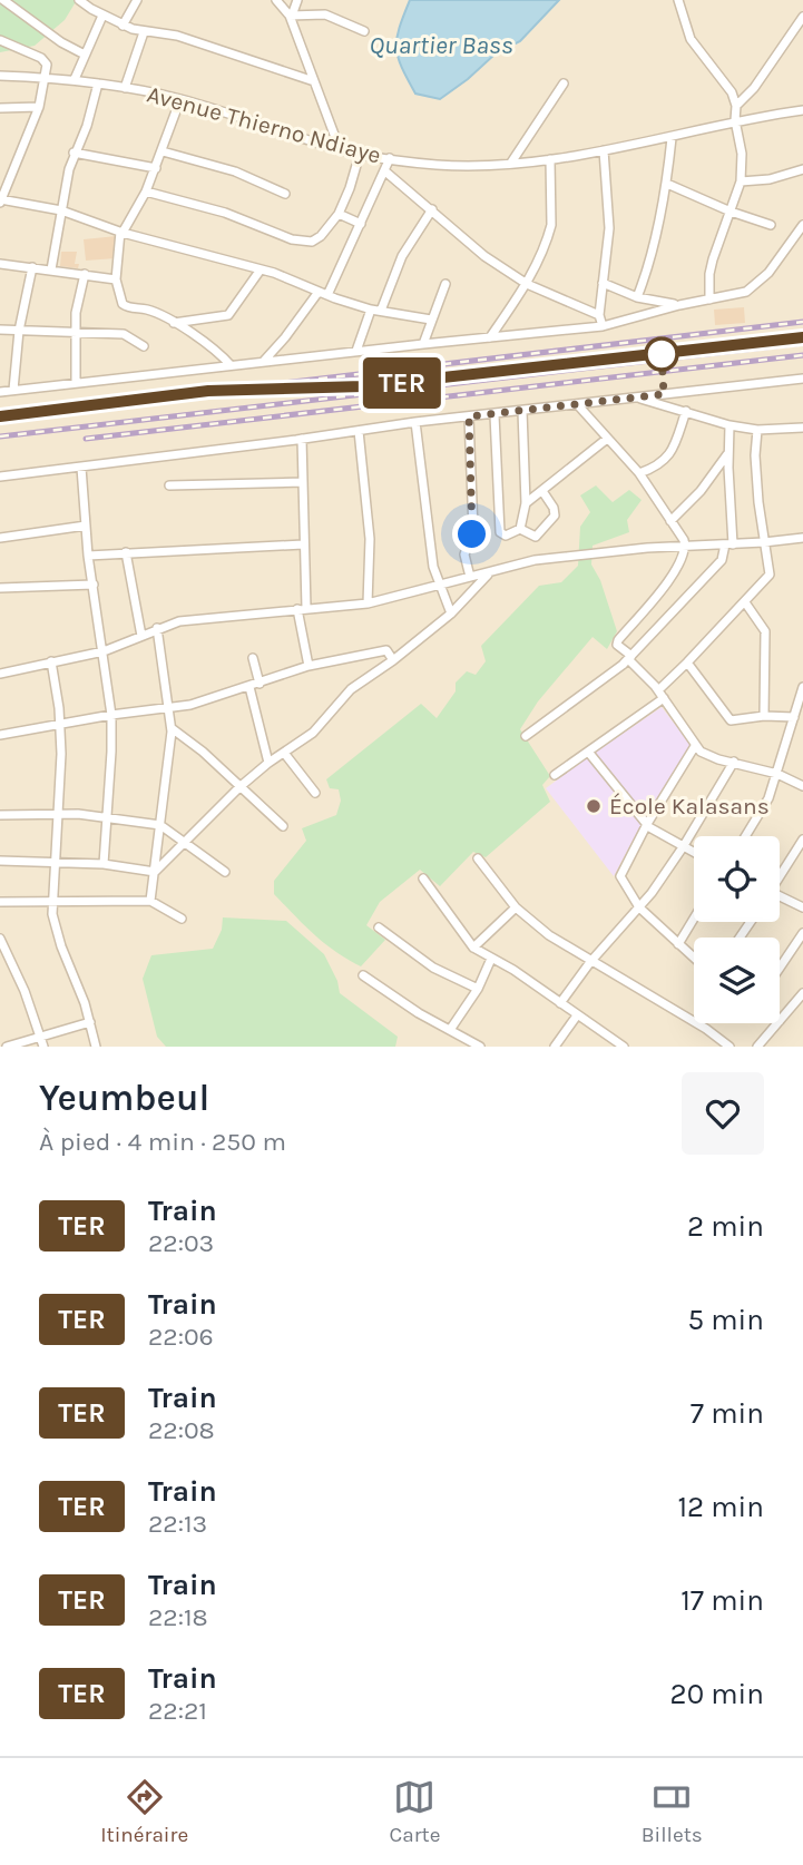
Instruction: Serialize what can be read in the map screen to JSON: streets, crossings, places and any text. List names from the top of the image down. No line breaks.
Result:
{"streets":{"street":["Avenue Thierno Ndiaye"]},"water":["Quartier Bass"],"places":["École Kalasans"],"page":{"on_map":"TER","heading":["Yeumbeul","À pied · 4 min · 250 m"],"list":[{"mark":"TER","name":"Train","note":"22:03","value":"2 min"},{"mark":"TER","name":"Train","note":"22:06","value":"5 min"},{"mark":"TER","name":"Train","note":"22:08","value":"7 min"},{"mark":"TER","name":"Train","note":"22:13","value":"12 min"},{"mark":"TER","name":"Train","note":"22:18","value":"17 min"},{"mark":"TER","name":"Train","note":"22:21","value":"20 min"}],"tabs":["Itinéraire","Carte","Billets"]}}
